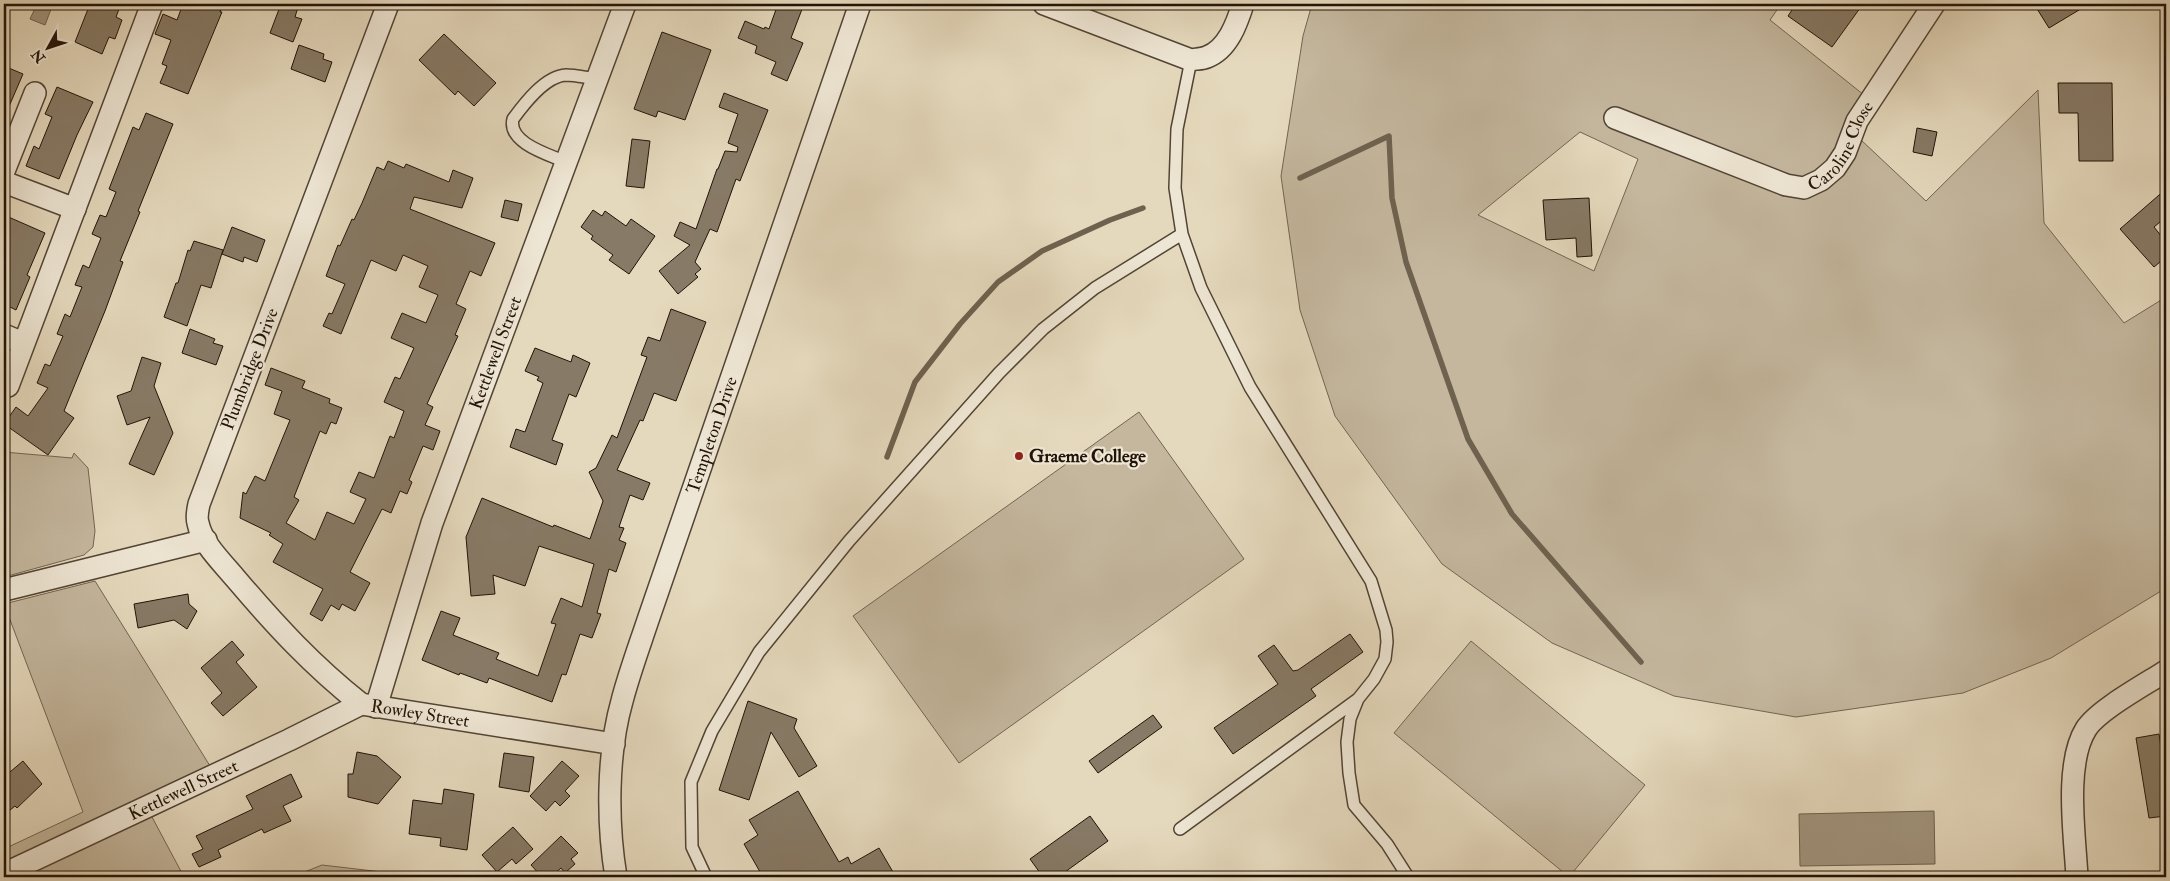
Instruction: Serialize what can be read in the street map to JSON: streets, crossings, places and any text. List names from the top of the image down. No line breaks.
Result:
{"streets":{"street":["Caroline Close","Kettlewell Street","Plumbridge Drive","Templeton Drive","Rowley Street"]},"crossings":[["Kettlewell Street","Rowley Street"],["Plumbridge Drive","Rowley Street"],["Templeton Drive","Rowley Street"]],"places":["Graeme College"],"north":"bottom left"}
